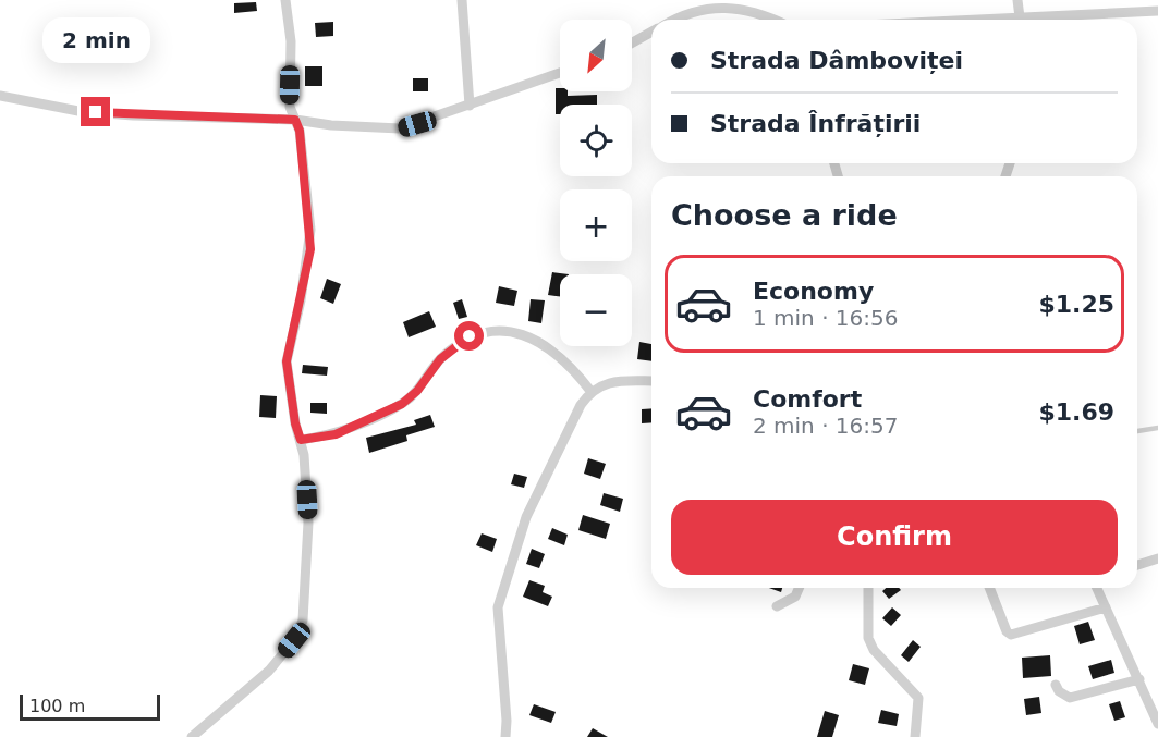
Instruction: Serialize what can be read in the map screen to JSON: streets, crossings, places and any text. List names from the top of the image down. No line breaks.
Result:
{"scale_bar":"100 m","north":"bottom left","page":{"bubble":"2 min","map_buttons":["+","−"],"banner":["Strada Dâmboviței","Strada Înfrățirii"],"heading":"Choose a ride","list":[{"name":"Economy","note":"1 min · 16:56","value":"$1.25"},{"name":"Comfort","note":"2 min · 16:57","value":"$1.69"}],"buttons":"Confirm","scale":"100 m"}}
